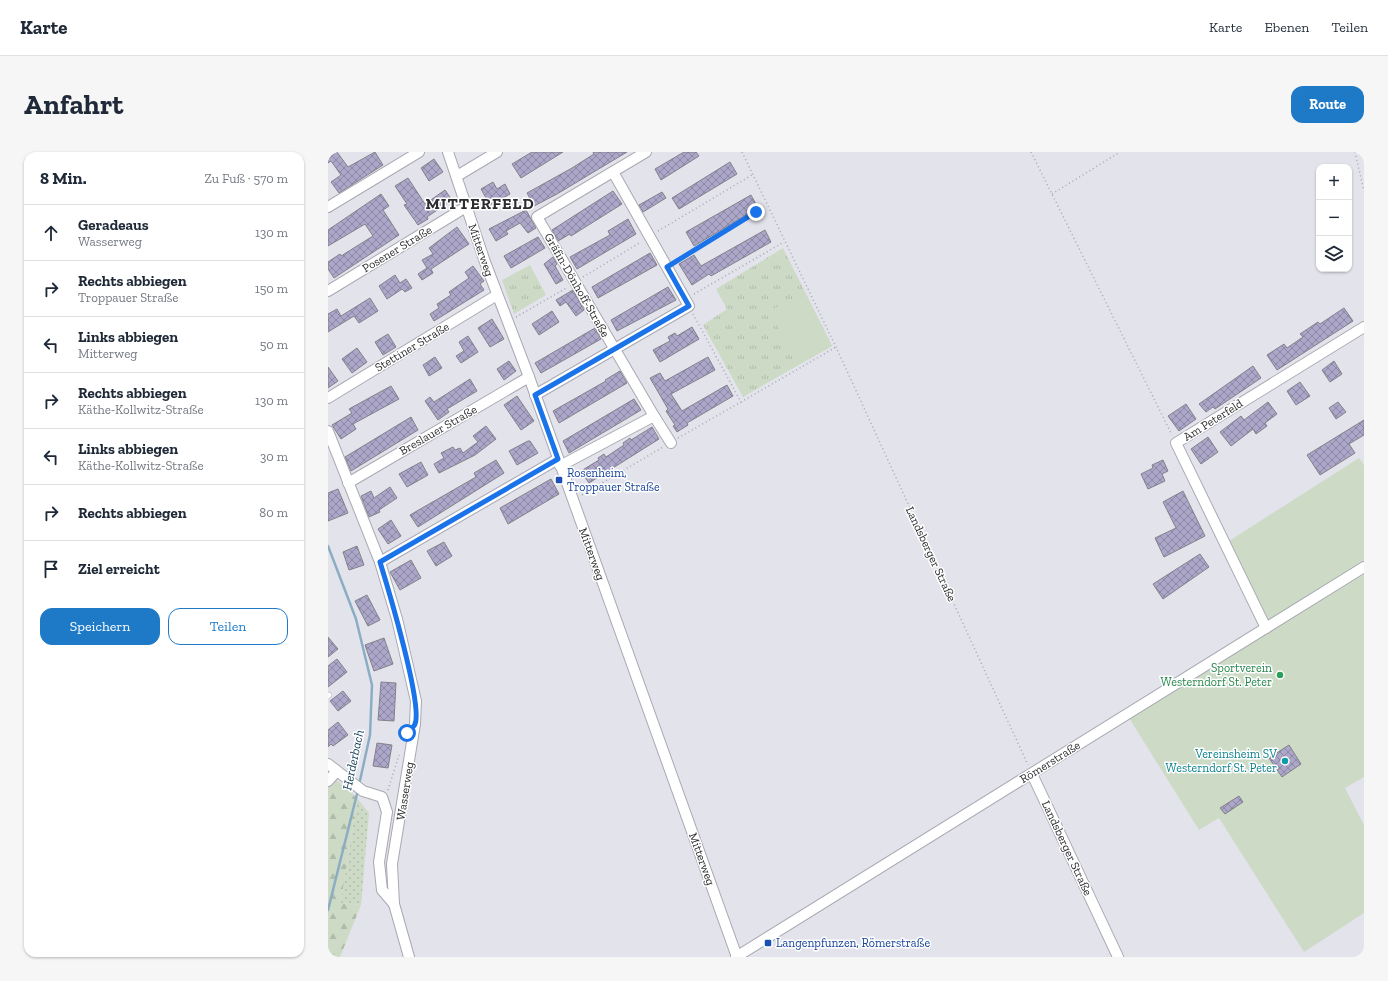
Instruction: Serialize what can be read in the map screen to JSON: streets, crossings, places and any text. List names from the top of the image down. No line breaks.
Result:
{"streets":{"street":["Posener Straße","Mitterweg","Gräfin-Dönhoff-Straße","Stettiner Straße","Am Peterfeld","Breslauer Straße","Landsberger Straße","Römerstraße","Wasserweg"]},"crossings":[["Posener Straße","Mitterweg"],["Mitterweg","Stettiner Straße"],["Mitterweg","Breslauer Straße"],["Mitterweg","Römerstraße"],["Am Peterfeld","Römerstraße"],["Breslauer Straße","Wasserweg"],["Landsberger Straße","Römerstraße"]],"districts":["MITTERFELD"],"water":["Herderbach"],"places":{"transit":["Rosenheim, Troppauer Straße","Langenpfunzen, Römerstraße"],"other":["Sportverein Westerndorf St. Peter","Vereinsheim SV Westerndorf St. Peter"]},"page":{"header":"Karte","nav":["Karte","Ebenen","Teilen"],"buttons":["Route",["Speichern","Teilen"]],"title":"Anfahrt","heading":["8 Min.","Zu Fuß · 570 m"],"map_buttons":["+","−"],"list":[["Geradeaus","Wasserweg","130 m"],["Rechts abbiegen","Troppauer Straße","150 m"],["Links abbiegen","Mitterweg","50 m"],["Rechts abbiegen","Käthe-Kollwitz-Straße","130 m"],["Links abbiegen","Käthe-Kollwitz-Straße","30 m"],["Rechts abbiegen","80 m"],"Ziel erreicht"]}}
